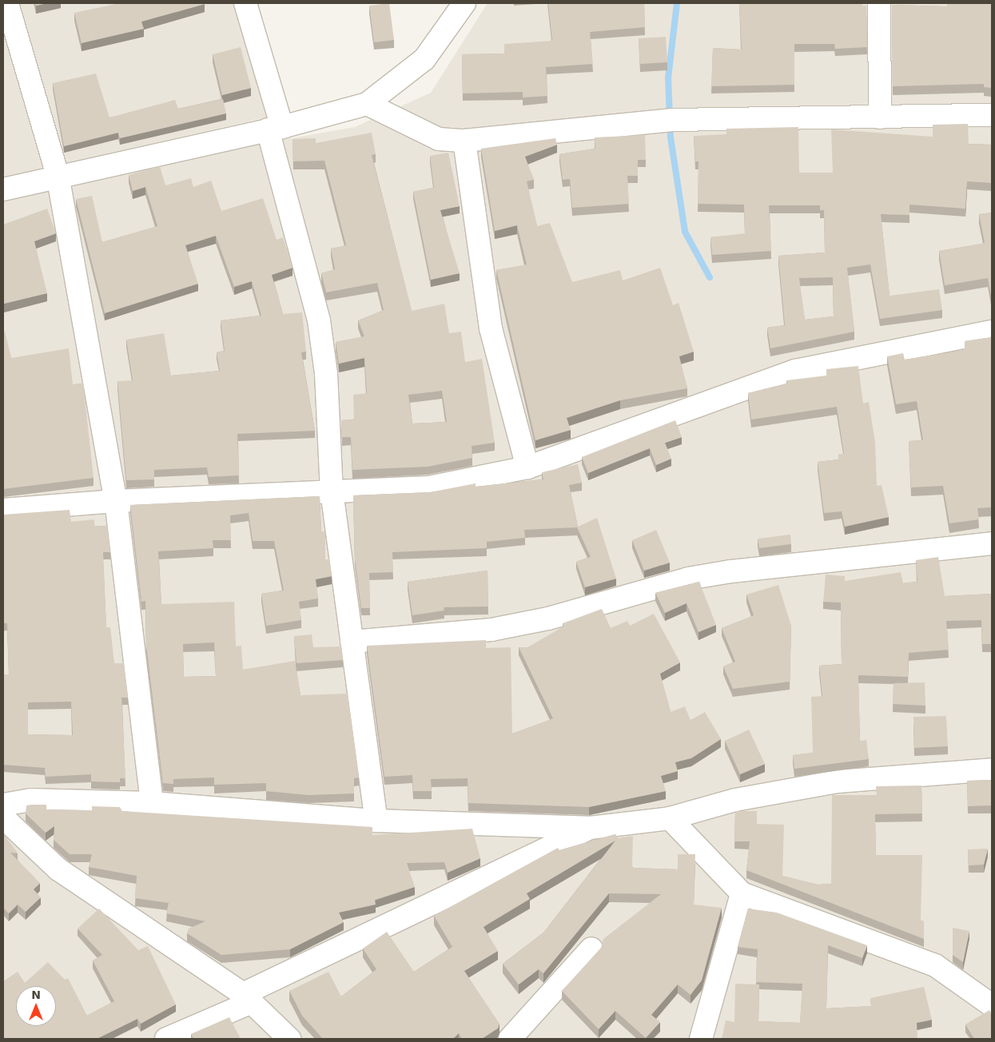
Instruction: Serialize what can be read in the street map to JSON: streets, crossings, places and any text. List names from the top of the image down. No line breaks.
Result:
{"north":"top"}
